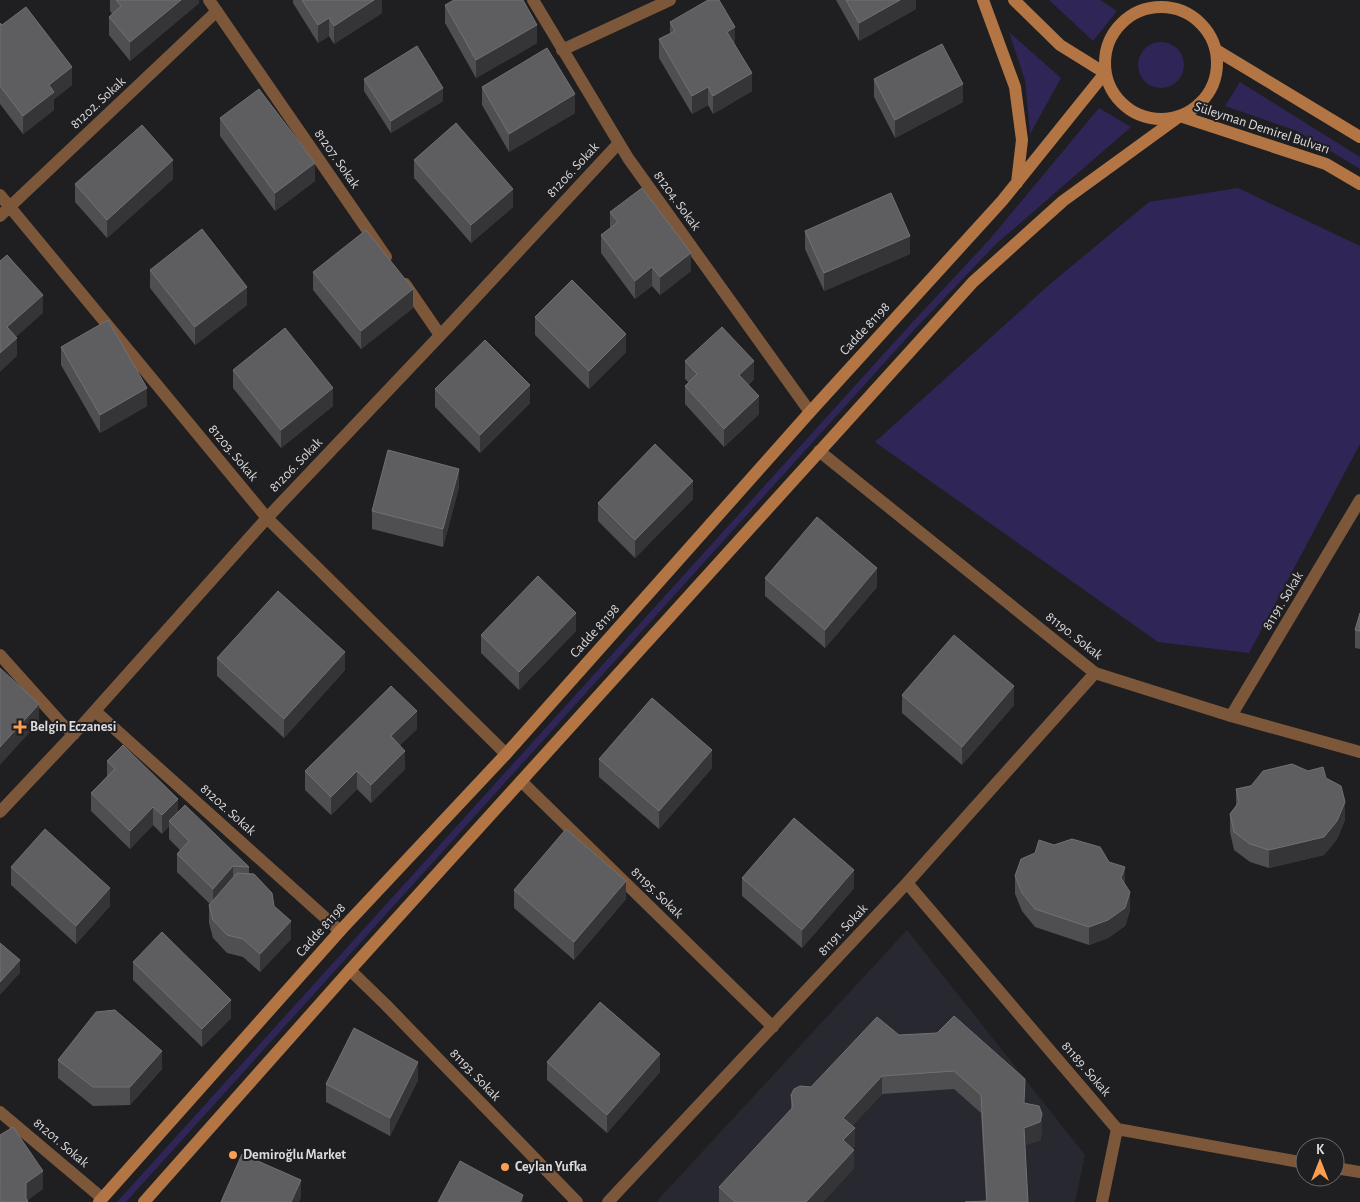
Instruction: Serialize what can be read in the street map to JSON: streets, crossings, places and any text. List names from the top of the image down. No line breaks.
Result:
{"streets":{"main road":["Süleyman Demirel Bulvarı","Cadde 81198"],"street":["81202. Sokak","81207. Sokak","81206. Sokak","81204. Sokak","81203. Sokak","81191. Sokak","81190. Sokak","81195. Sokak","81189. Sokak","81193. Sokak","81201. Sokak"]},"crossings":[["81202. Sokak","81207. Sokak"],["81202. Sokak","81206. Sokak"],["81202. Sokak","Cadde 81198"],["81202. Sokak","81203. Sokak"],["Süleyman Demirel Bulvarı","Cadde 81198"],["81207. Sokak","81206. Sokak"],["81206. Sokak","81204. Sokak"],["81206. Sokak","81203. Sokak"],["81204. Sokak","Cadde 81198"],["Cadde 81198","81203. Sokak"],["Cadde 81198","81201. Sokak"],["81191. Sokak","81190. Sokak"],["81191. Sokak","81195. Sokak"],["81191. Sokak","81189. Sokak"]],"places":{"health":["Belgin Eczanesi"],"other":["Demiroğlu Market","Ceylan Yufka"]},"north":"top"}
